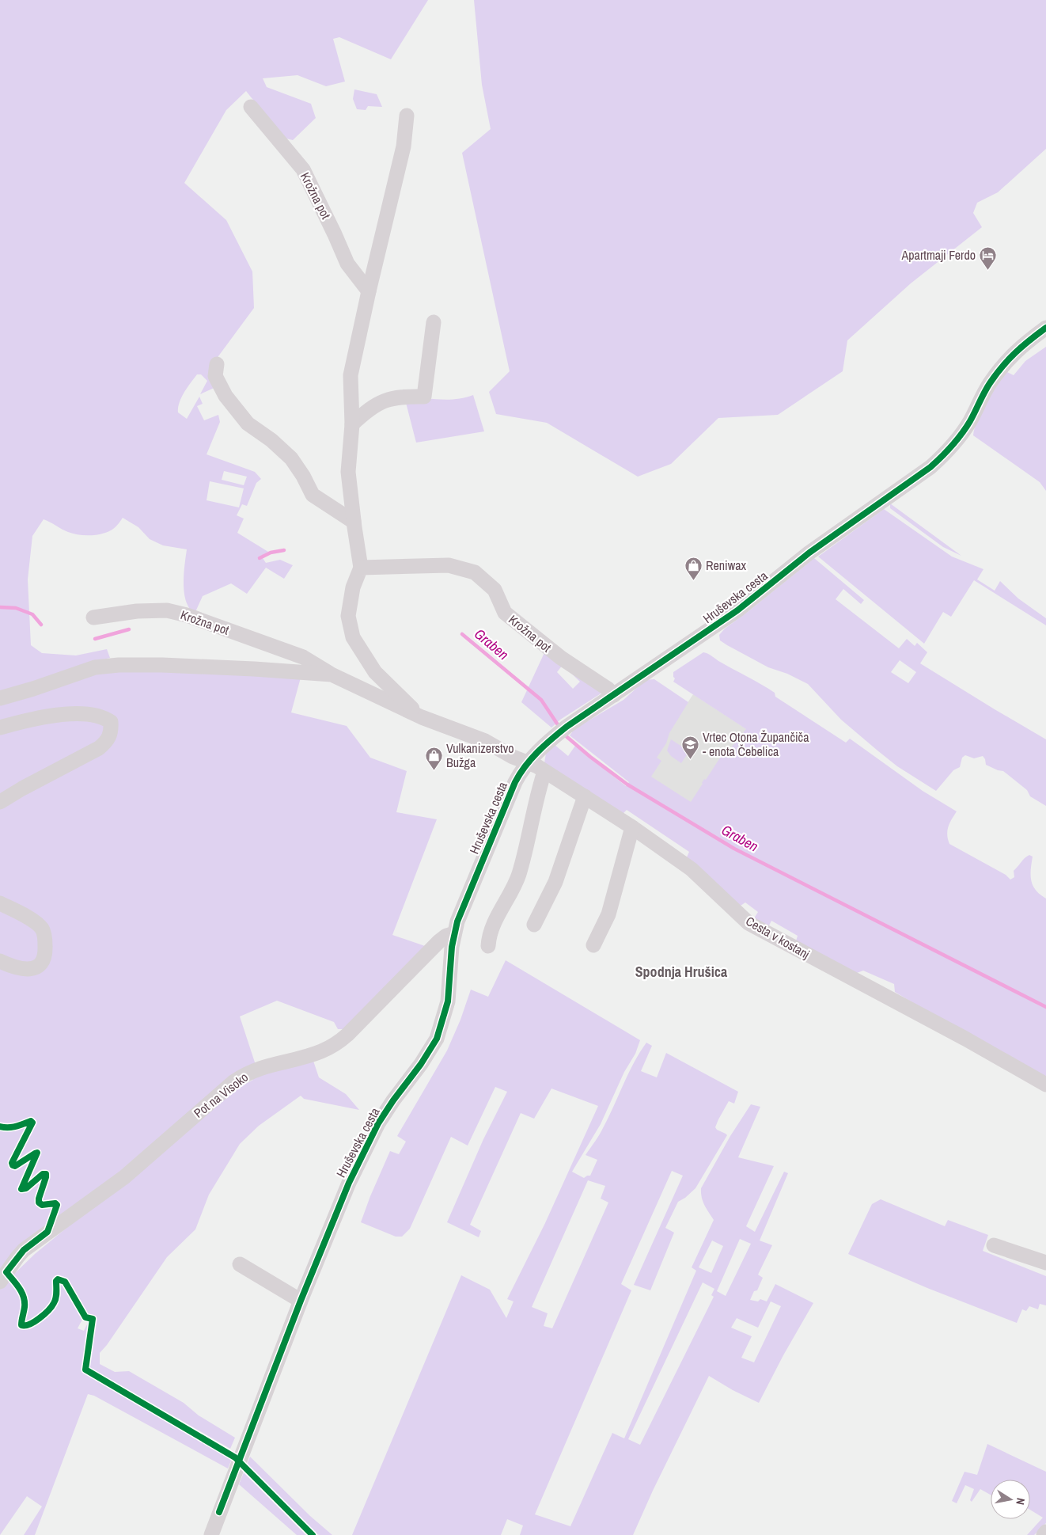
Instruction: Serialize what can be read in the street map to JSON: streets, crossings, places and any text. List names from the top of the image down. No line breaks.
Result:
{"streets":{"street":["Krožna pot","Hruševska cesta","Cesta v kostanj","Pot na Visoko"]},"crossings":[["Krožna pot","Hruševska cesta"],["Krožna pot","Cesta v kostanj"],["Hruševska cesta","Cesta v kostanj"],["Hruševska cesta","Pot na Visoko"]],"districts":["Spodnja Hrušica"],"water":["Graben"],"places":{"hotel":["Apartmaji Ferdo"],"shop":["Reniwax","Vulkanizerstvo Bužga"],"school or university":["Vrtec Otona Župančiča - enota Čebelica"]},"north":"right"}
